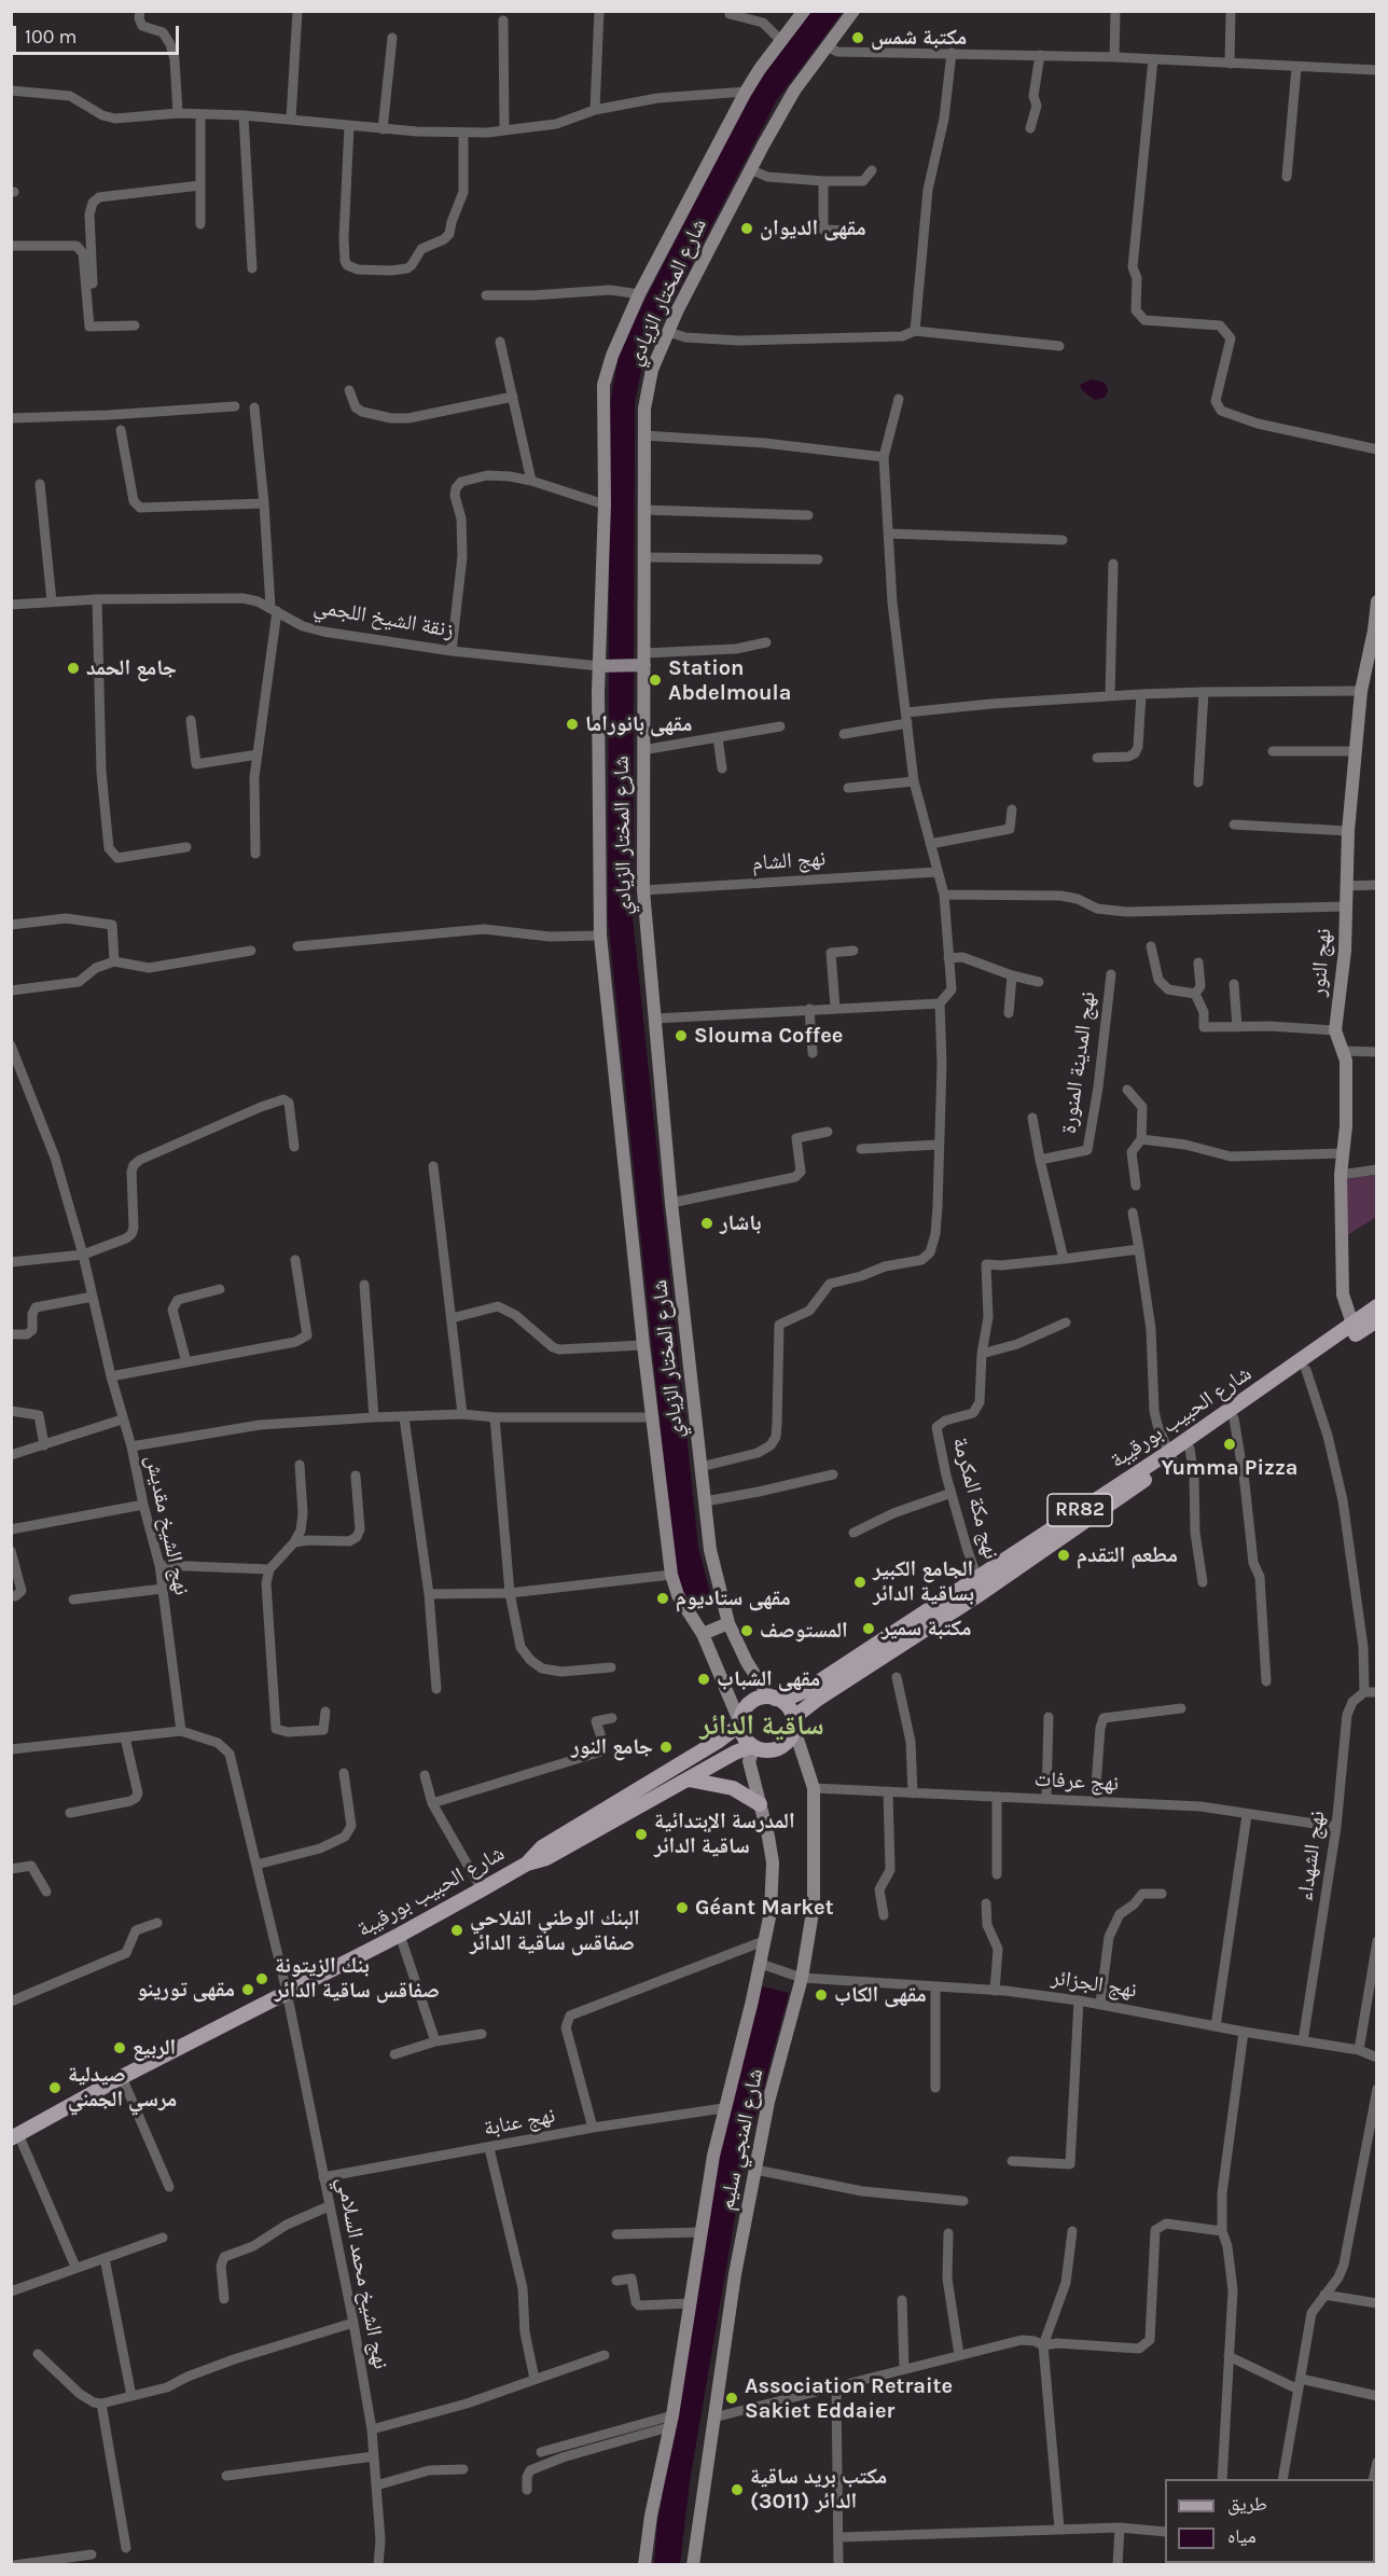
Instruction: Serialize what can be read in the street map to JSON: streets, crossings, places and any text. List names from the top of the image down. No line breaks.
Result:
{"streets":{"main road":["شارع المختار الزيادي","نهج النور","شارع الحبيب بورقيبة","RR82","شارع المنجي سليم"],"street":["زنقة الشيخ اللجمي","نهج الشام","نهج المدينة المنورة","نهج مكة المكرمة","نهج الشيخ مقديش","نهج عرفات","نهج الشهداء","نهج الجزائر","نهج عنابة","نهج الشيخ محمد السلامي"]},"crossings":[["شارع المختار الزيادي","نهج الشام"],["شارع المختار الزيادي","شارع الحبيب بورقيبة"],["شارع المختار الزيادي","شارع المنجي سليم"],["نهج النور","شارع الحبيب بورقيبة"],["شارع الحبيب بورقيبة","نهج مكة المكرمة"],["شارع الحبيب بورقيبة","شارع المنجي سليم"],["شارع الحبيب بورقيبة","نهج الشيخ محمد السلامي"],["نهج عرفات","نهج الشهداء"],["نهج عرفات","شارع المنجي سليم"],["نهج الشهداء","نهج الجزائر"],["نهج الجزائر","شارع المنجي سليم"],["نهج عنابة","نهج الشيخ محمد السلامي"]],"districts":["ساقية الدائر"],"places":["مكتبة شمس","مقهى الديوان","جامع الحمد","Station Abdelmoula","مقهى بانوراما","Slouma Coffee","باشار","Yumma Pizza","مطعم التقدم","الجامع الكبير بساقية الدائر","مقهى ستاديوم","مكتبة سمير","المستوصف","مقهى الشباب","جامع النور","المدرسة الإبتدائية ساقية الدائر","Géant Market","البنك الوطني الفلاحي صفاقس ساقية الدائر","بنك الزيتونة صفاقس ساقية الدائر","مقهى تورينو","مقهى الكاب","الربيع","صيدلية مرسي الجمني","Association Retraite Sakiet Eddaier","مكتب بريد ساقية الدائر (3011)"],"legend":["طريق","مياه"],"scale_bar":"100 m"}
